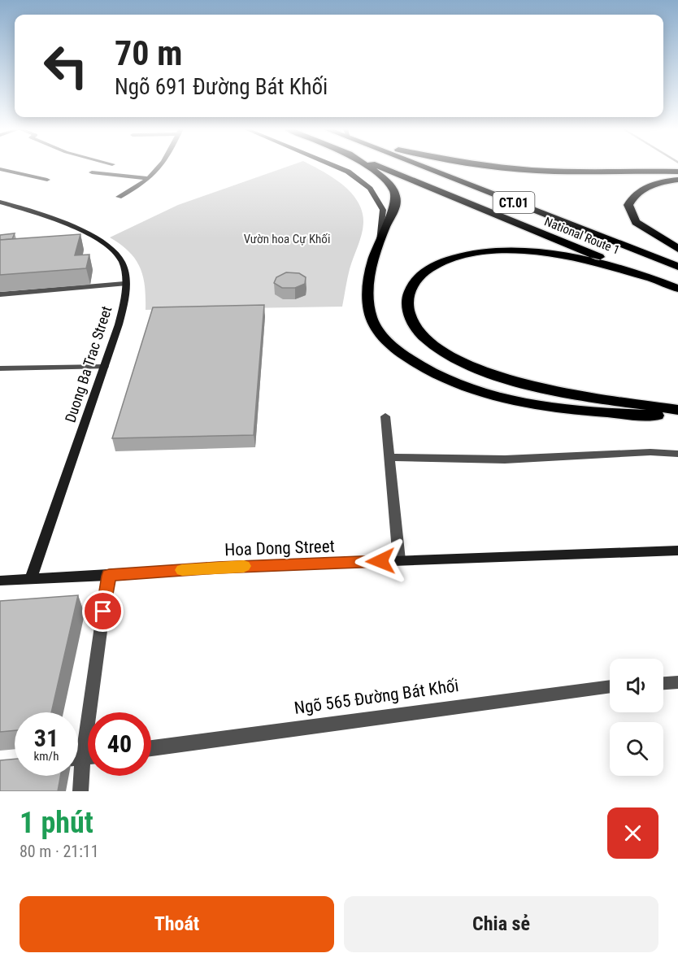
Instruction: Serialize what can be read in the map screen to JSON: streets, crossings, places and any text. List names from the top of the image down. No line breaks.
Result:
{"streets":{"highway":["CT.01","National Route 1"],"street":["Duong Ba Trac Street","Hoa Dong Street","Ngõ 565 Đường Bát Khối"]},"crossings":[["Duong Ba Trac Street","Hoa Dong Street"]],"parks":["Vườn hoa Cự Khối"],"page":{"turn":["70 m","Ngõ 691 Đường Bát Khối"],"speed":"31 km/h","limit":"40","heading":["1 phút","80 m · 21:11"],"buttons":["Thoát","Chia sẻ"]}}
